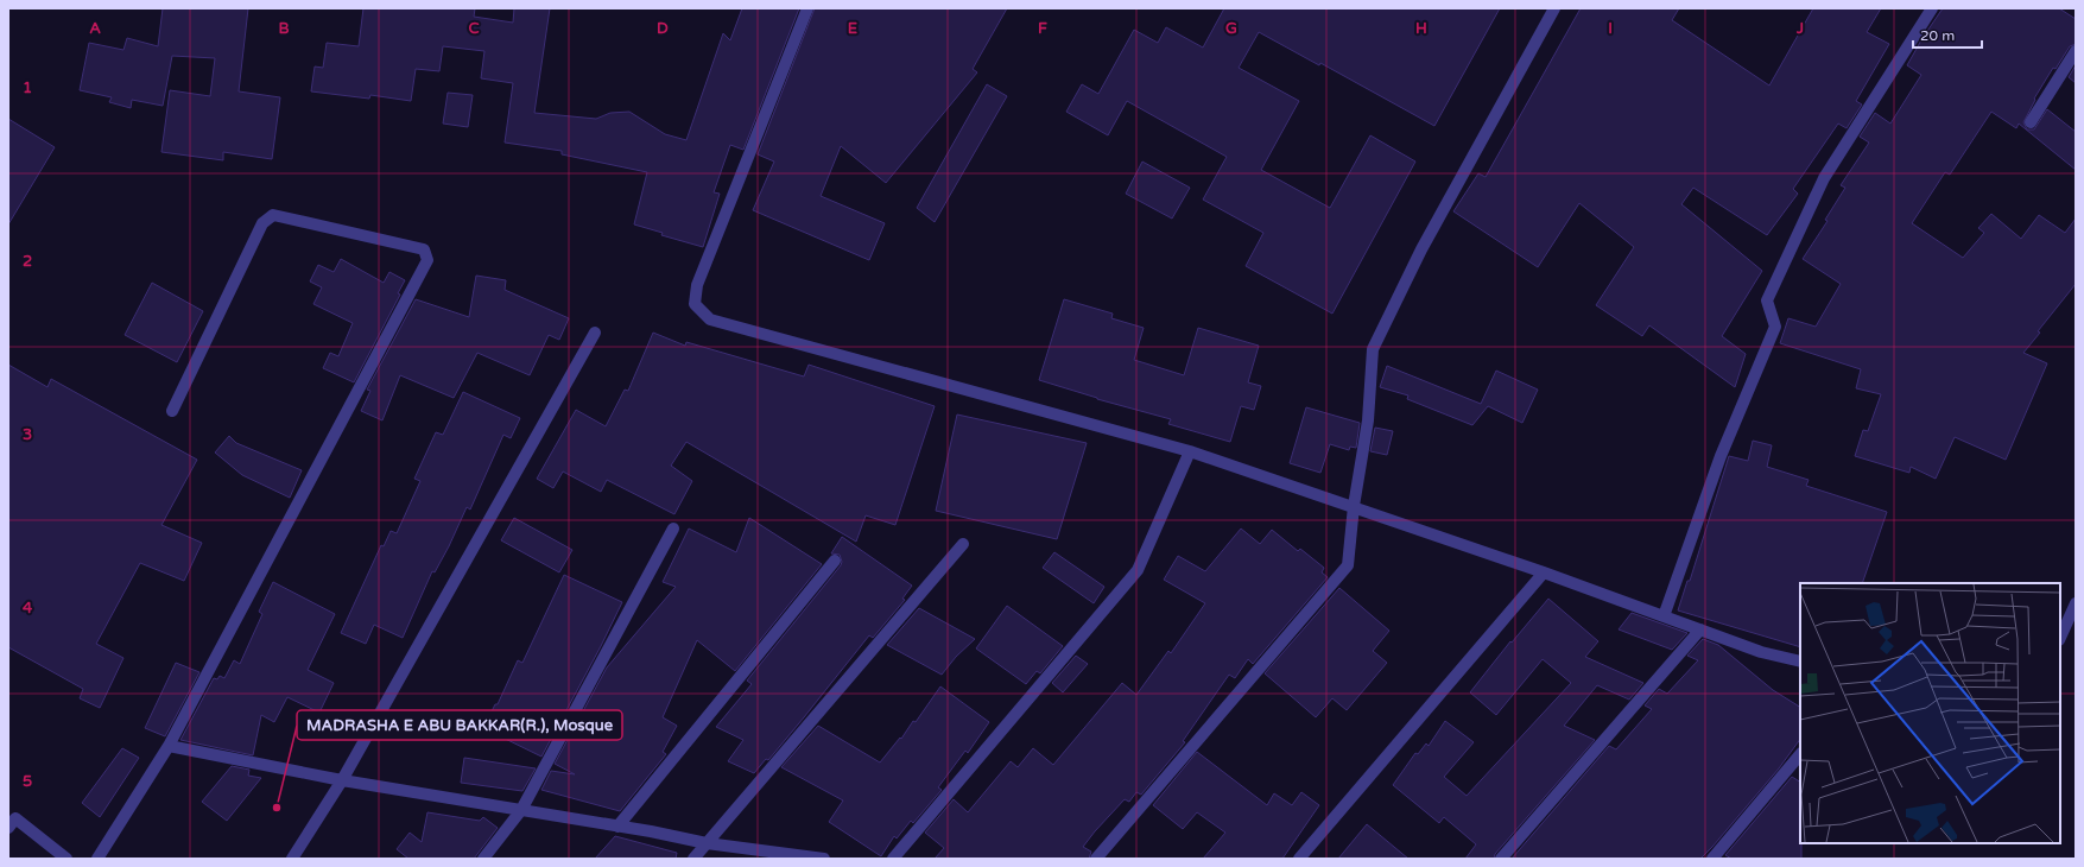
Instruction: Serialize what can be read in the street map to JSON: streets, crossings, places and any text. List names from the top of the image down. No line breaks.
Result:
{"places":["MADRASHA E ABU BAKKAR(R.), Mosque"],"scale_bar":"20 m","grid":{"columns":["A","B","C","D","E","F","G","H","I","J"],"rows":["1","2","3","4","5"]}}
